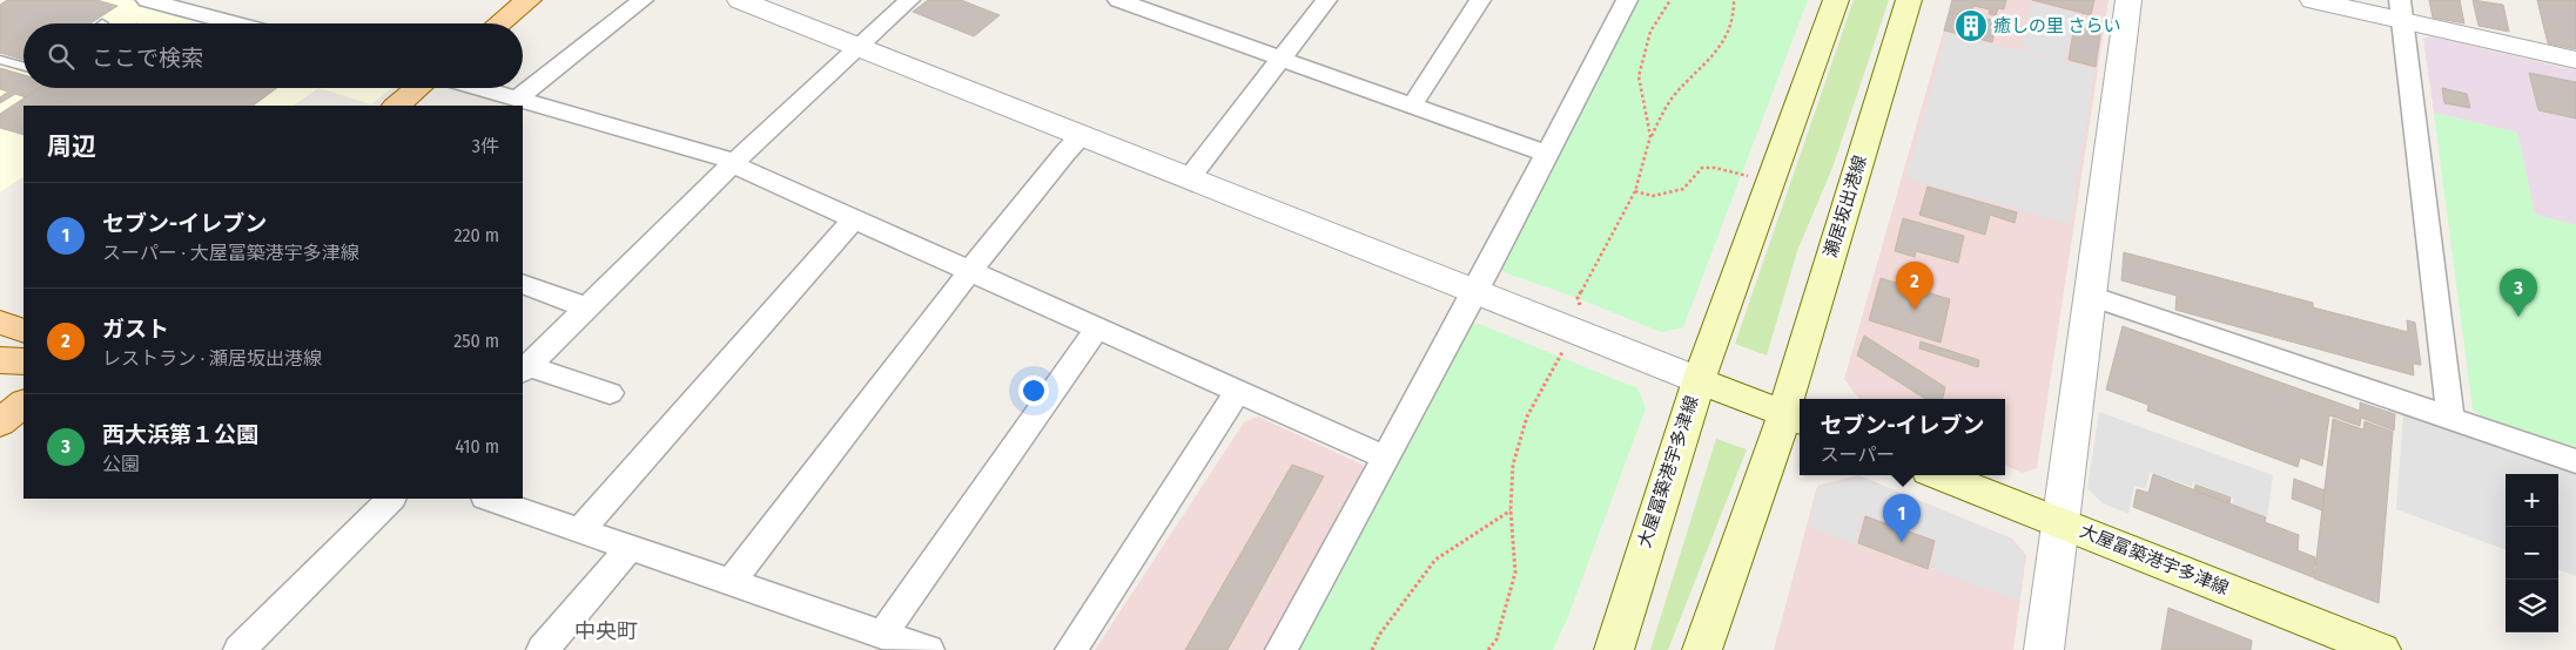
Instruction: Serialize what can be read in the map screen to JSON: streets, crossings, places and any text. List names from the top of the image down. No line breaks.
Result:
{"streets":{"main road":["瀬居坂出港線","大屋冨築港宇多津線"]},"crossings":[["瀬居坂出港線","大屋冨築港宇多津線"]],"districts":["中央町"],"places":{"building":["癒しの里 さらい"]},"page":{"search":"ここで検索","heading":["周辺","3件"],"list":[{"mark":"1","name":"セブン-イレブン","note":"スーパー · 大屋冨築港宇多津線","value":"220 m"},{"mark":"2","name":"ガスト","note":"レストラン · 瀬居坂出港線","value":"250 m"},{"mark":"3","name":"西大浜第１公園","note":"公園","value":"410 m"}],"pins":["2","3","1"],"popup":["セブン-イレブン","スーパー"],"map_buttons":["+","−"]}}
